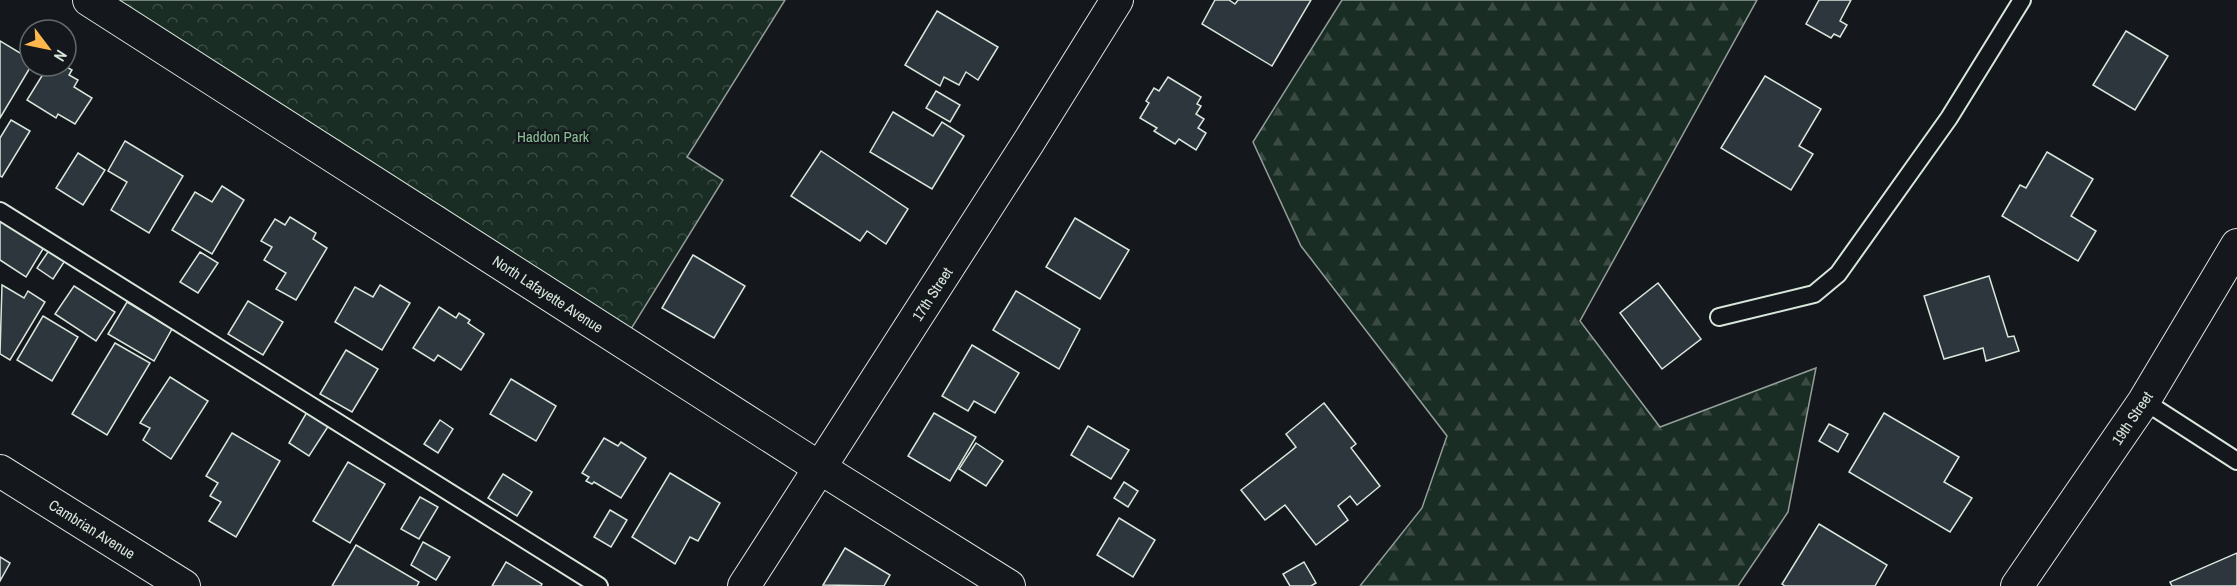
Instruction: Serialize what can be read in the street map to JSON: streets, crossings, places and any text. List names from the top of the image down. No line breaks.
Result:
{"streets":{"street":["North Lafayette Avenue","17th Street","19th Street","Cambrian Avenue"]},"crossings":[["North Lafayette Avenue","17th Street"]],"parks":["Haddon Park"],"north":"bottom right"}
